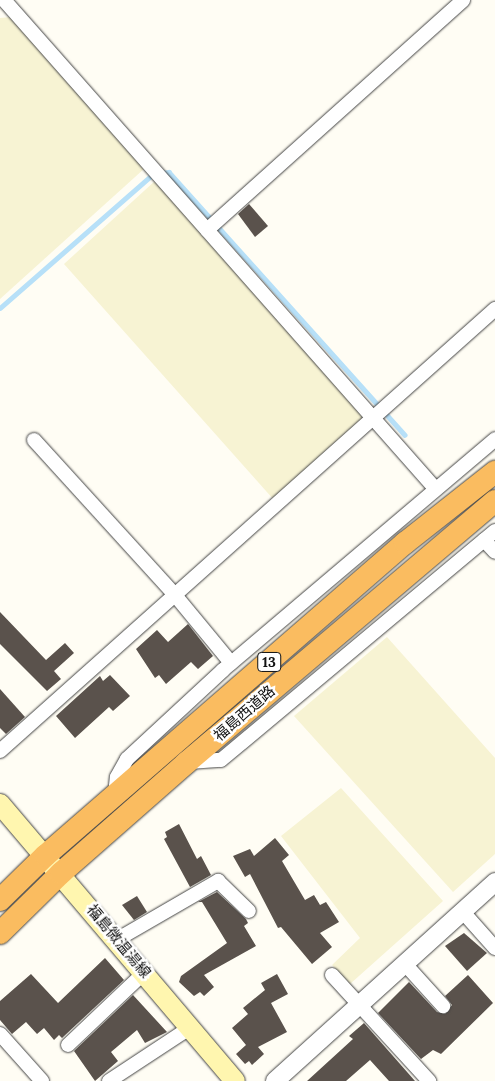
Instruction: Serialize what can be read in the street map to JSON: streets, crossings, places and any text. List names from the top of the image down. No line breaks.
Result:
{"streets":{"highway":["13","福島西道路"],"main road":["福島微温湯線"]},"crossings":[["福島西道路","福島微温湯線"]]}
